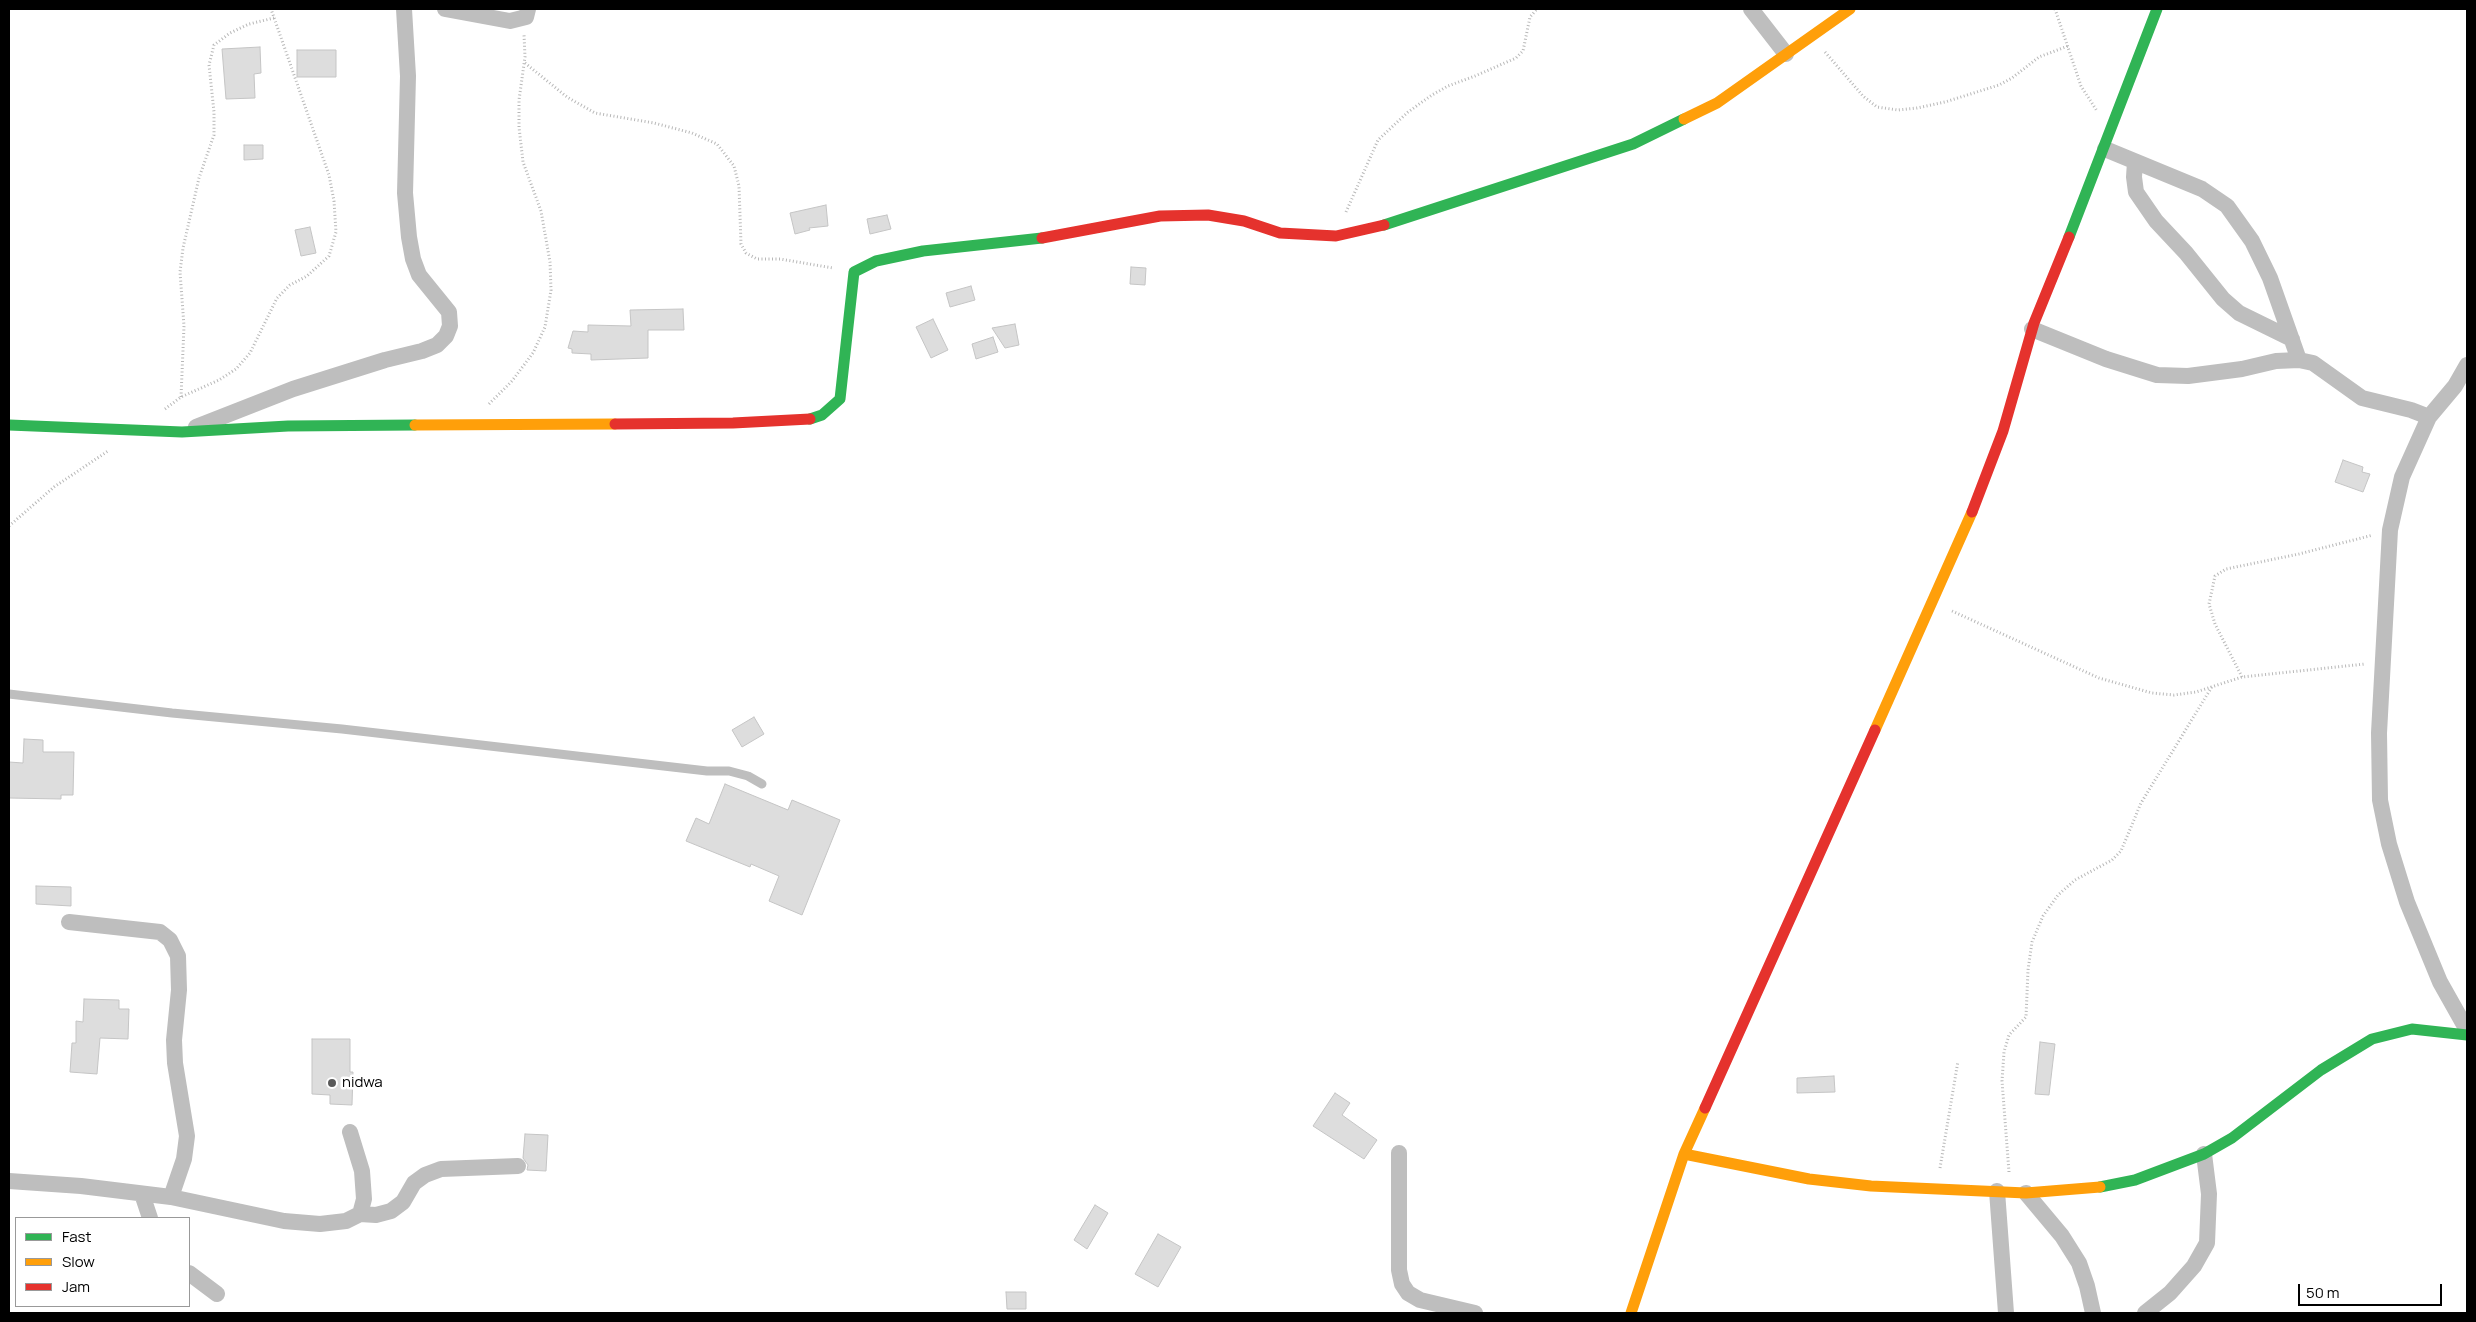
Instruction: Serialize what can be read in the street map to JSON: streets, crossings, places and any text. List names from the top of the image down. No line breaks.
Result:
{"places":["nidwa"],"legend":["Fast","Slow","Jam"],"scale_bar":"50 m"}
